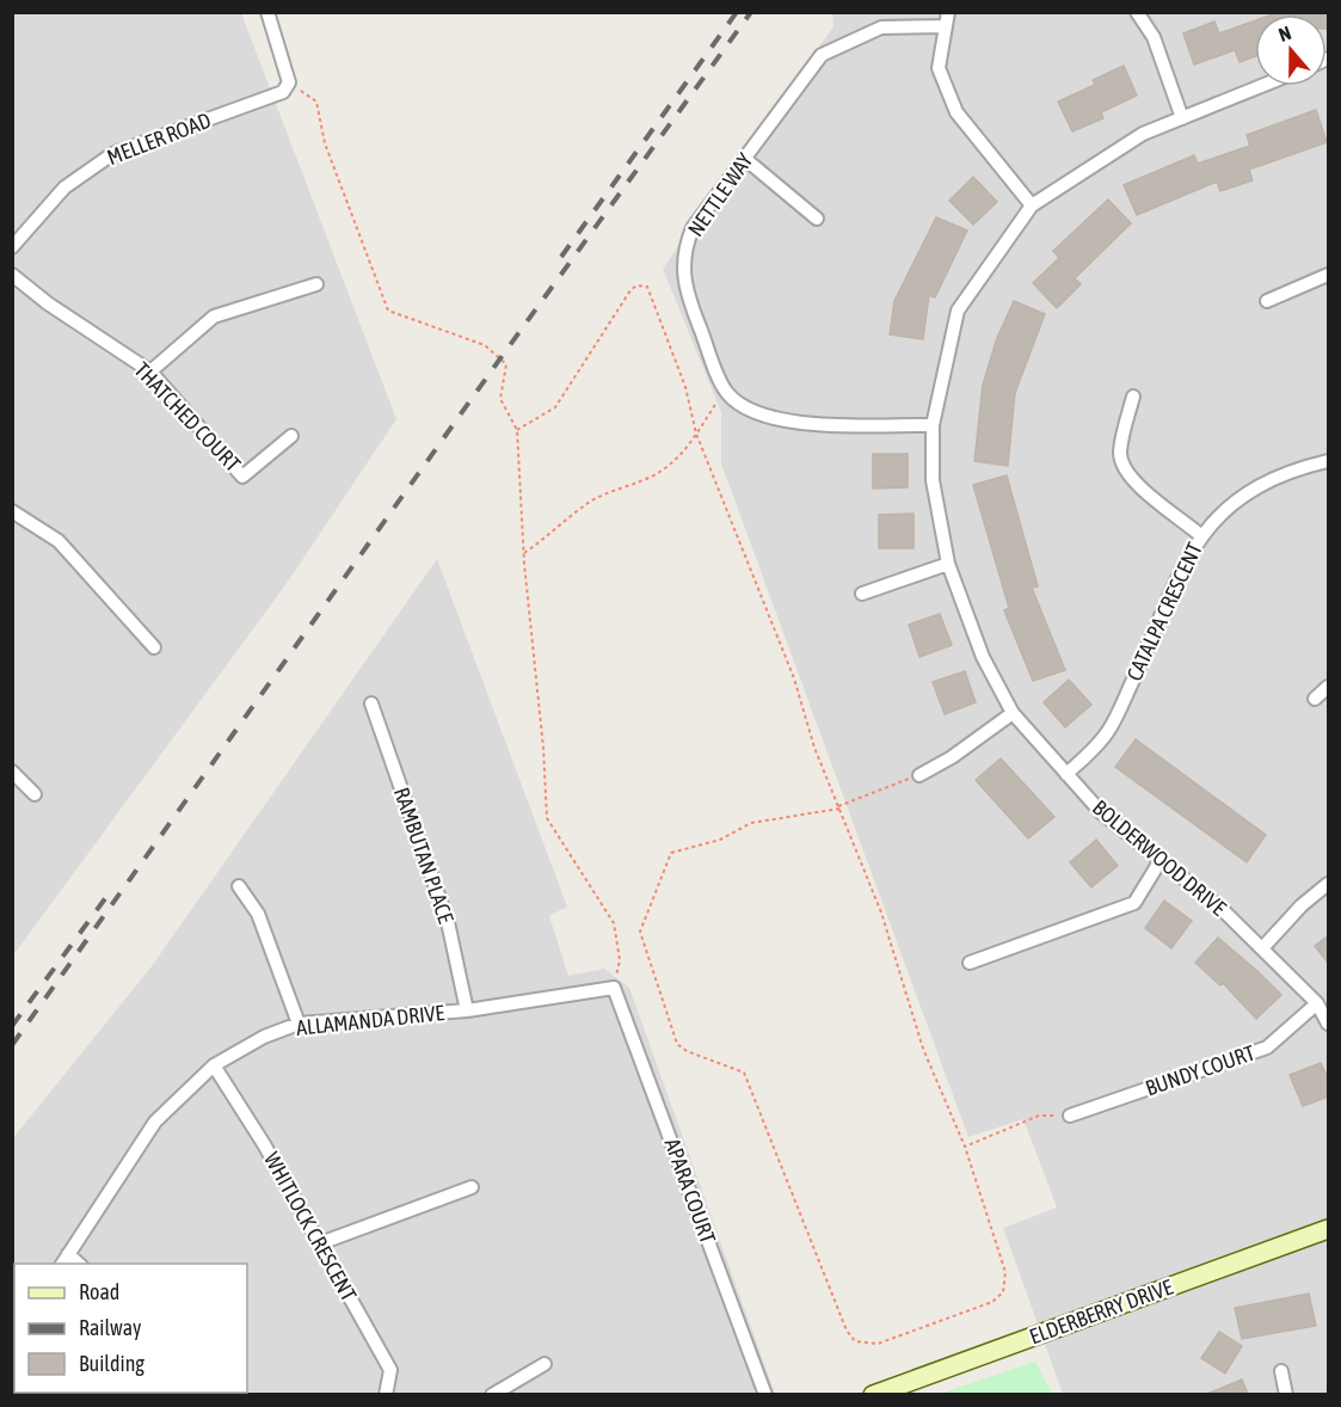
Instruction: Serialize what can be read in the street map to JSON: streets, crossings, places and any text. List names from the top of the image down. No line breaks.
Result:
{"streets":{"street":["MELLER ROAD","NETTLE WAY","THATCHED COURT","CATALPA CRESCENT","RAMBUTAN PLACE","BOLDERWOOD DRIVE","ALLAMANDA DRIVE","BUNDY COURT","APARA COURT","WHITLOCK CRESCENT","ELDERBERRY DRIVE"]},"crossings":[["CATALPA CRESCENT","BOLDERWOOD DRIVE"],["RAMBUTAN PLACE","ALLAMANDA DRIVE"],["BOLDERWOOD DRIVE","BUNDY COURT"],["ALLAMANDA DRIVE","APARA COURT"],["ALLAMANDA DRIVE","WHITLOCK CRESCENT"]],"legend":["Road","Railway","Building"],"north":"top"}
